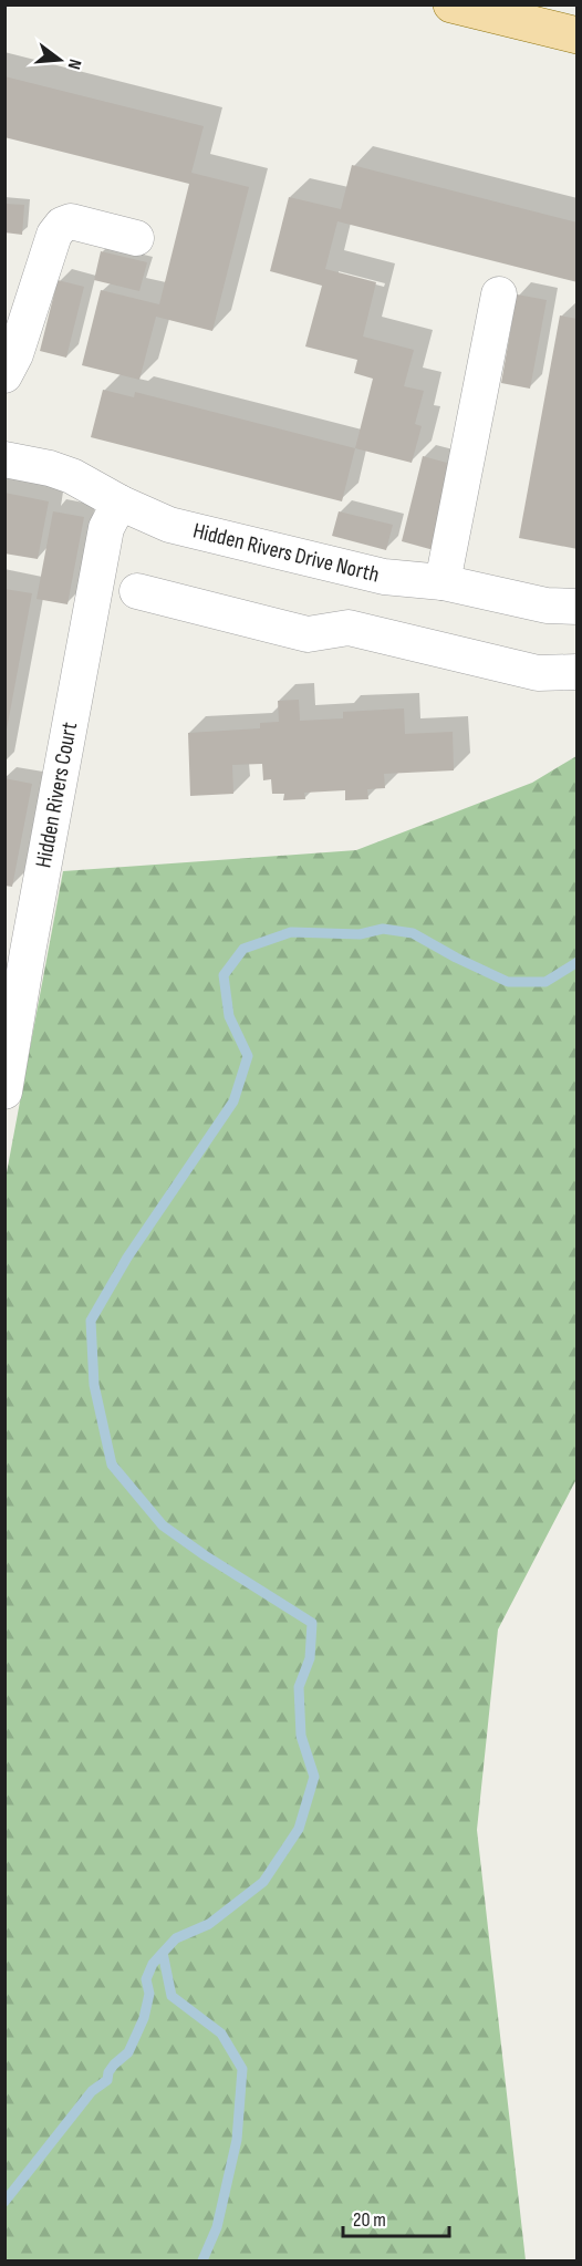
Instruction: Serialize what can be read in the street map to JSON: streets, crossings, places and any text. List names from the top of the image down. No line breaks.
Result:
{"streets":{"lane":["Hidden Rivers Drive North","Hidden Rivers Court"]},"crossings":[["Hidden Rivers Drive North","Hidden Rivers Court"]],"scale_bar":"20 m","north":"right"}
